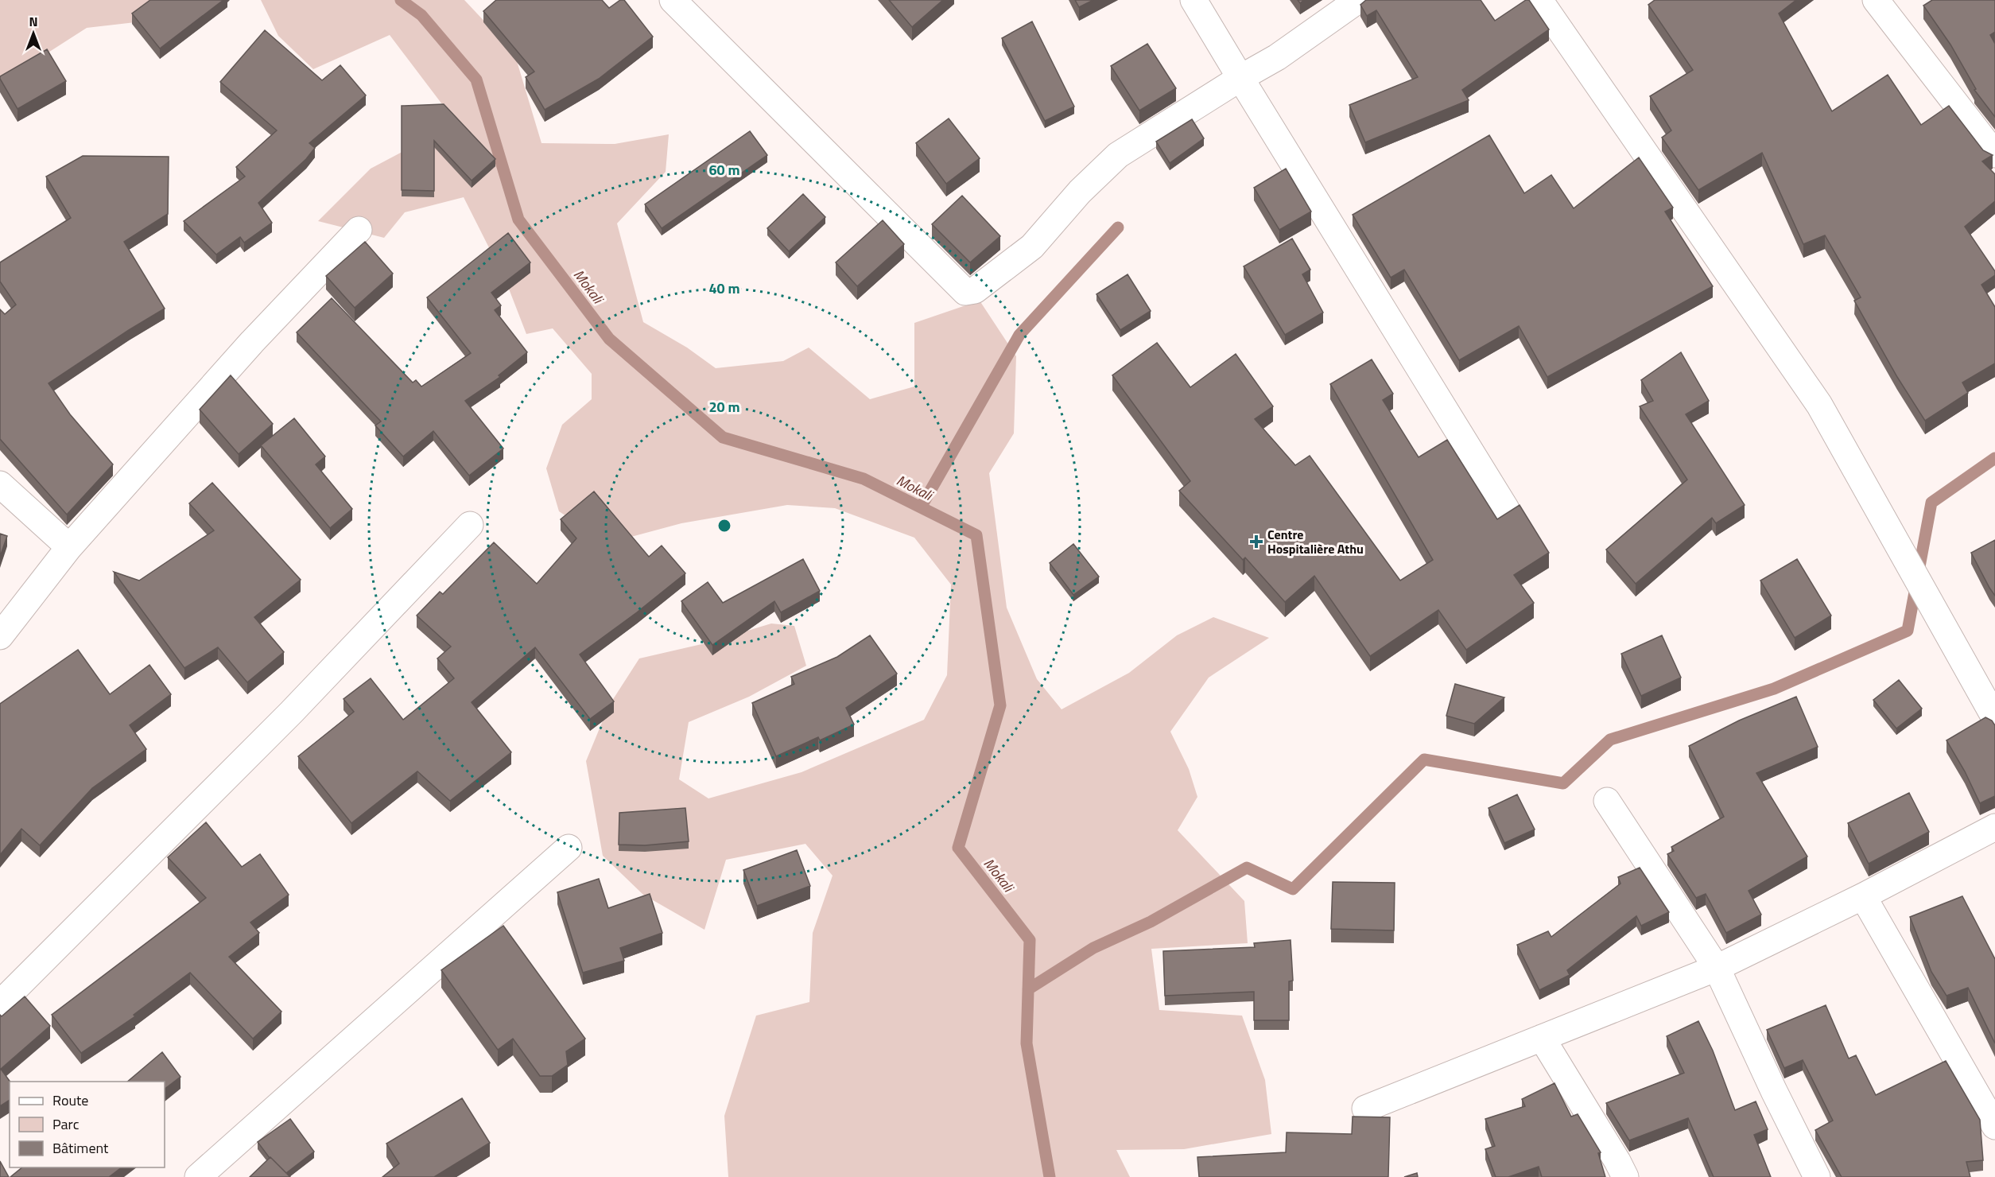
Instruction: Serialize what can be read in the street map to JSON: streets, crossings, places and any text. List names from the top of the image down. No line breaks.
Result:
{"water":["Mokali"],"places":{"health":["Centre Hospitalière Athu"]},"legend":["Route","Parc","Bâtiment"],"north":"top","rings":["60 m","40 m","20 m"]}
